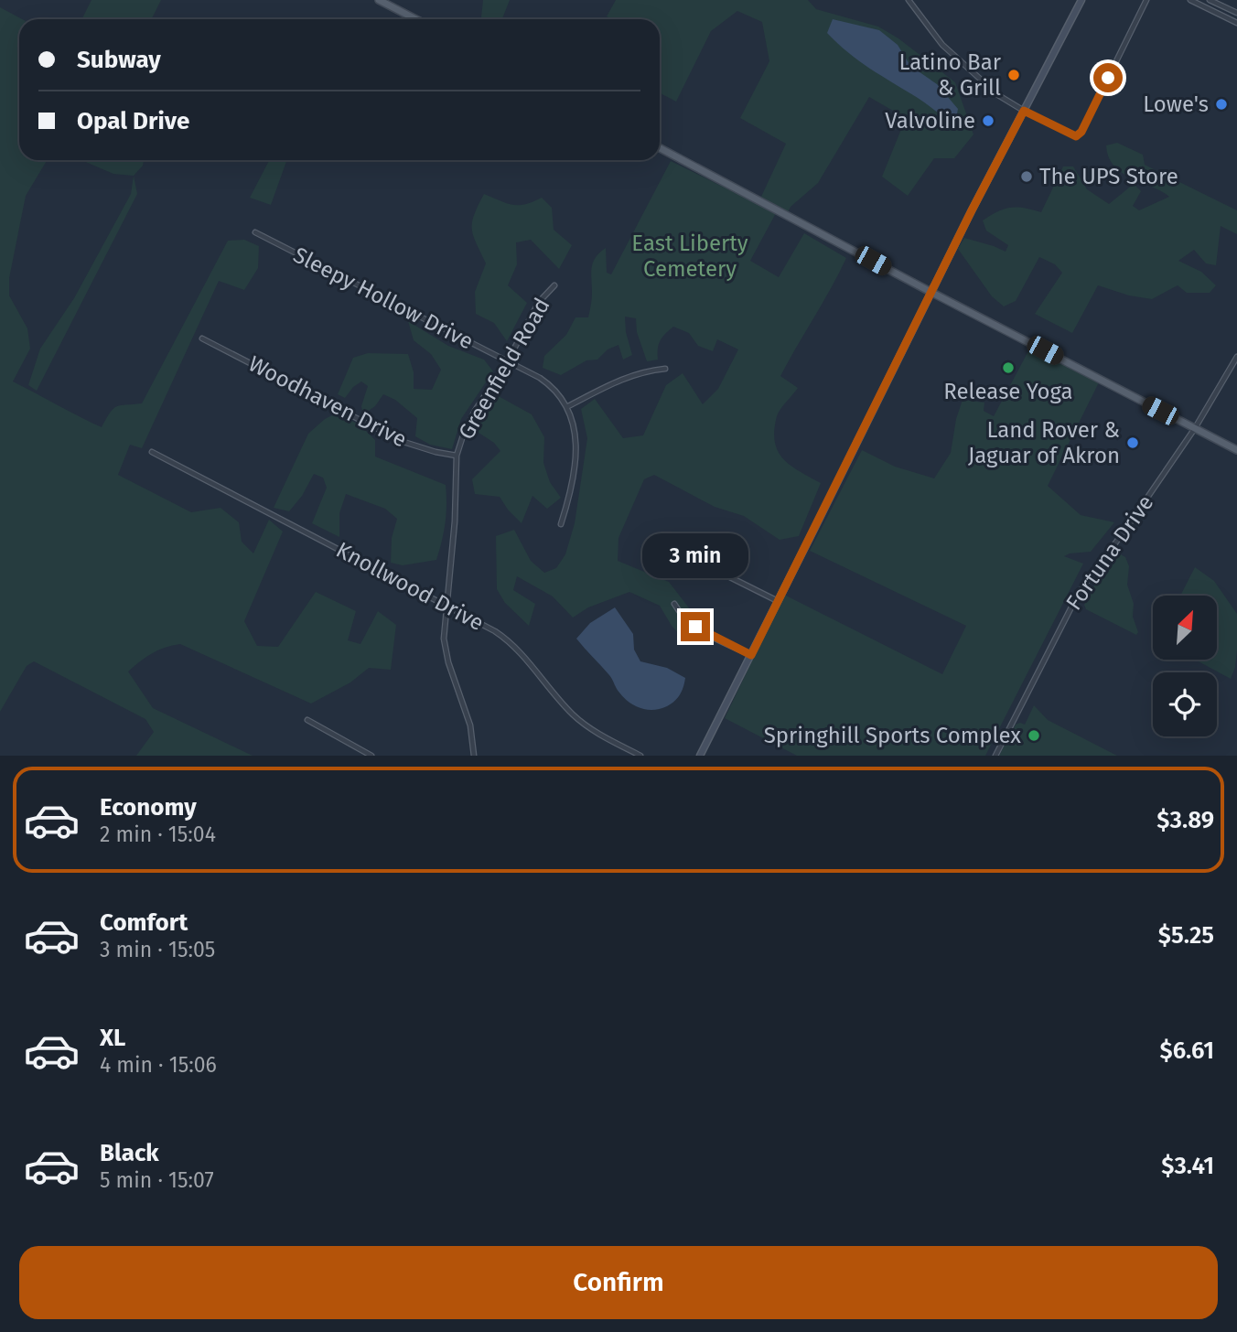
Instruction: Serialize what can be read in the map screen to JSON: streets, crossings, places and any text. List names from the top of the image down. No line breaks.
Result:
{"streets":{"street":["Sleepy Hollow Drive","Greenfield Road","Woodhaven Drive","Fortuna Drive","Knollwood Drive"]},"crossings":[["Sleepy Hollow Drive","Greenfield Road"],["Greenfield Road","Woodhaven Drive"],["Greenfield Road","Knollwood Drive"]],"parks":["East Liberty Cemetery"],"places":["Latino Bar & Grill","Lowe's","Valvoline","The UPS Store","Release Yoga","Land Rover & Jaguar of Akron","Springhill Sports Complex"],"north":"top right","page":{"banner":["Subway","Opal Drive"],"bubble":"3 min","list":[{"name":"Economy","note":"2 min · 15:04","value":"$3.89"},{"name":"Comfort","note":"3 min · 15:05","value":"$5.25"},{"name":"XL","note":"4 min · 15:06","value":"$6.61"},{"name":"Black","note":"5 min · 15:07","value":"$3.41"}],"buttons":"Confirm"}}
